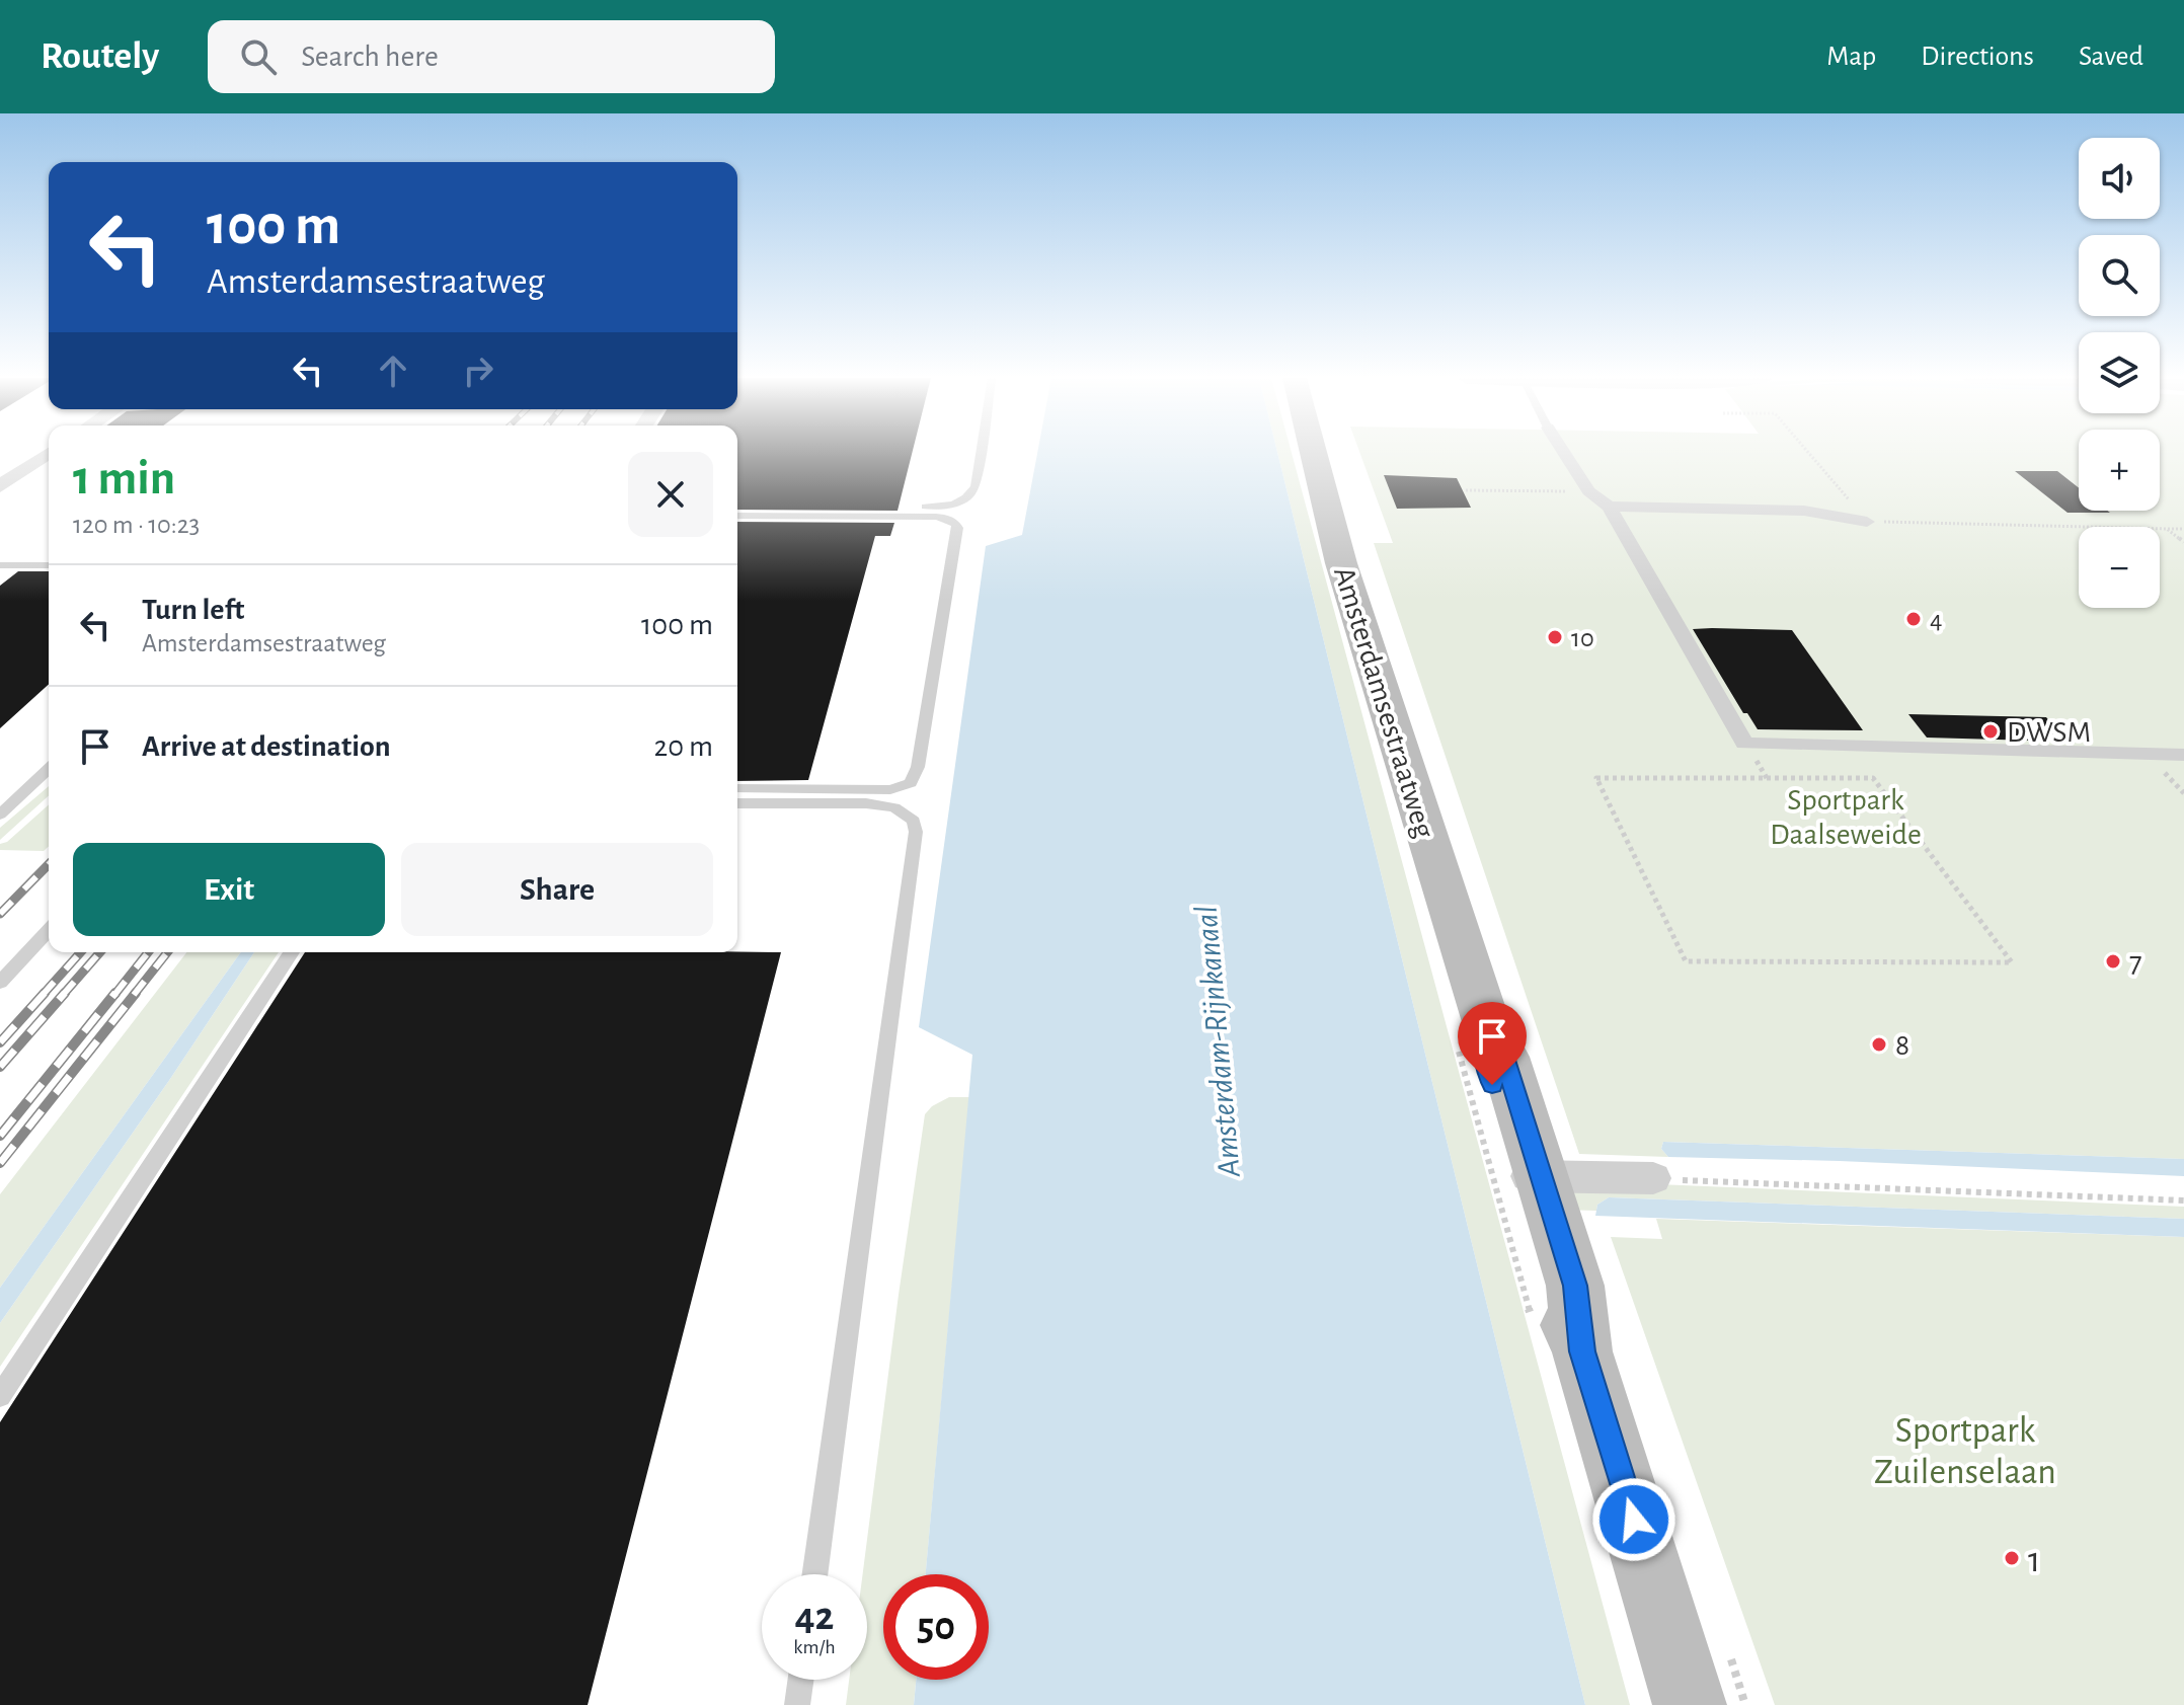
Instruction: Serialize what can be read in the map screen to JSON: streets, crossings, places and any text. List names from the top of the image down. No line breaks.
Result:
{"streets":{"main road":["Amsterdamsestraatweg"]},"water":["Amsterdam-Rijnkanaal"],"parks":["Sportpark Daalseweide","Sportpark Zuilenselaan"],"places":["4","10","DWSM","7","8","1"],"page":{"header":"Routely","search":"Search here","nav":["Map","Directions","Saved"],"map_buttons":["+","−"],"turn":["100 m","Amsterdamsestraatweg"],"heading":["1 min","120 m · 10:23"],"list":[{"name":"Turn left","note":"Amsterdamsestraatweg","value":"100 m"},{"name":"Arrive at destination","value":"20 m"}],"buttons":["Exit","Share"],"speed":"42 km/h","limit":"50"}}
